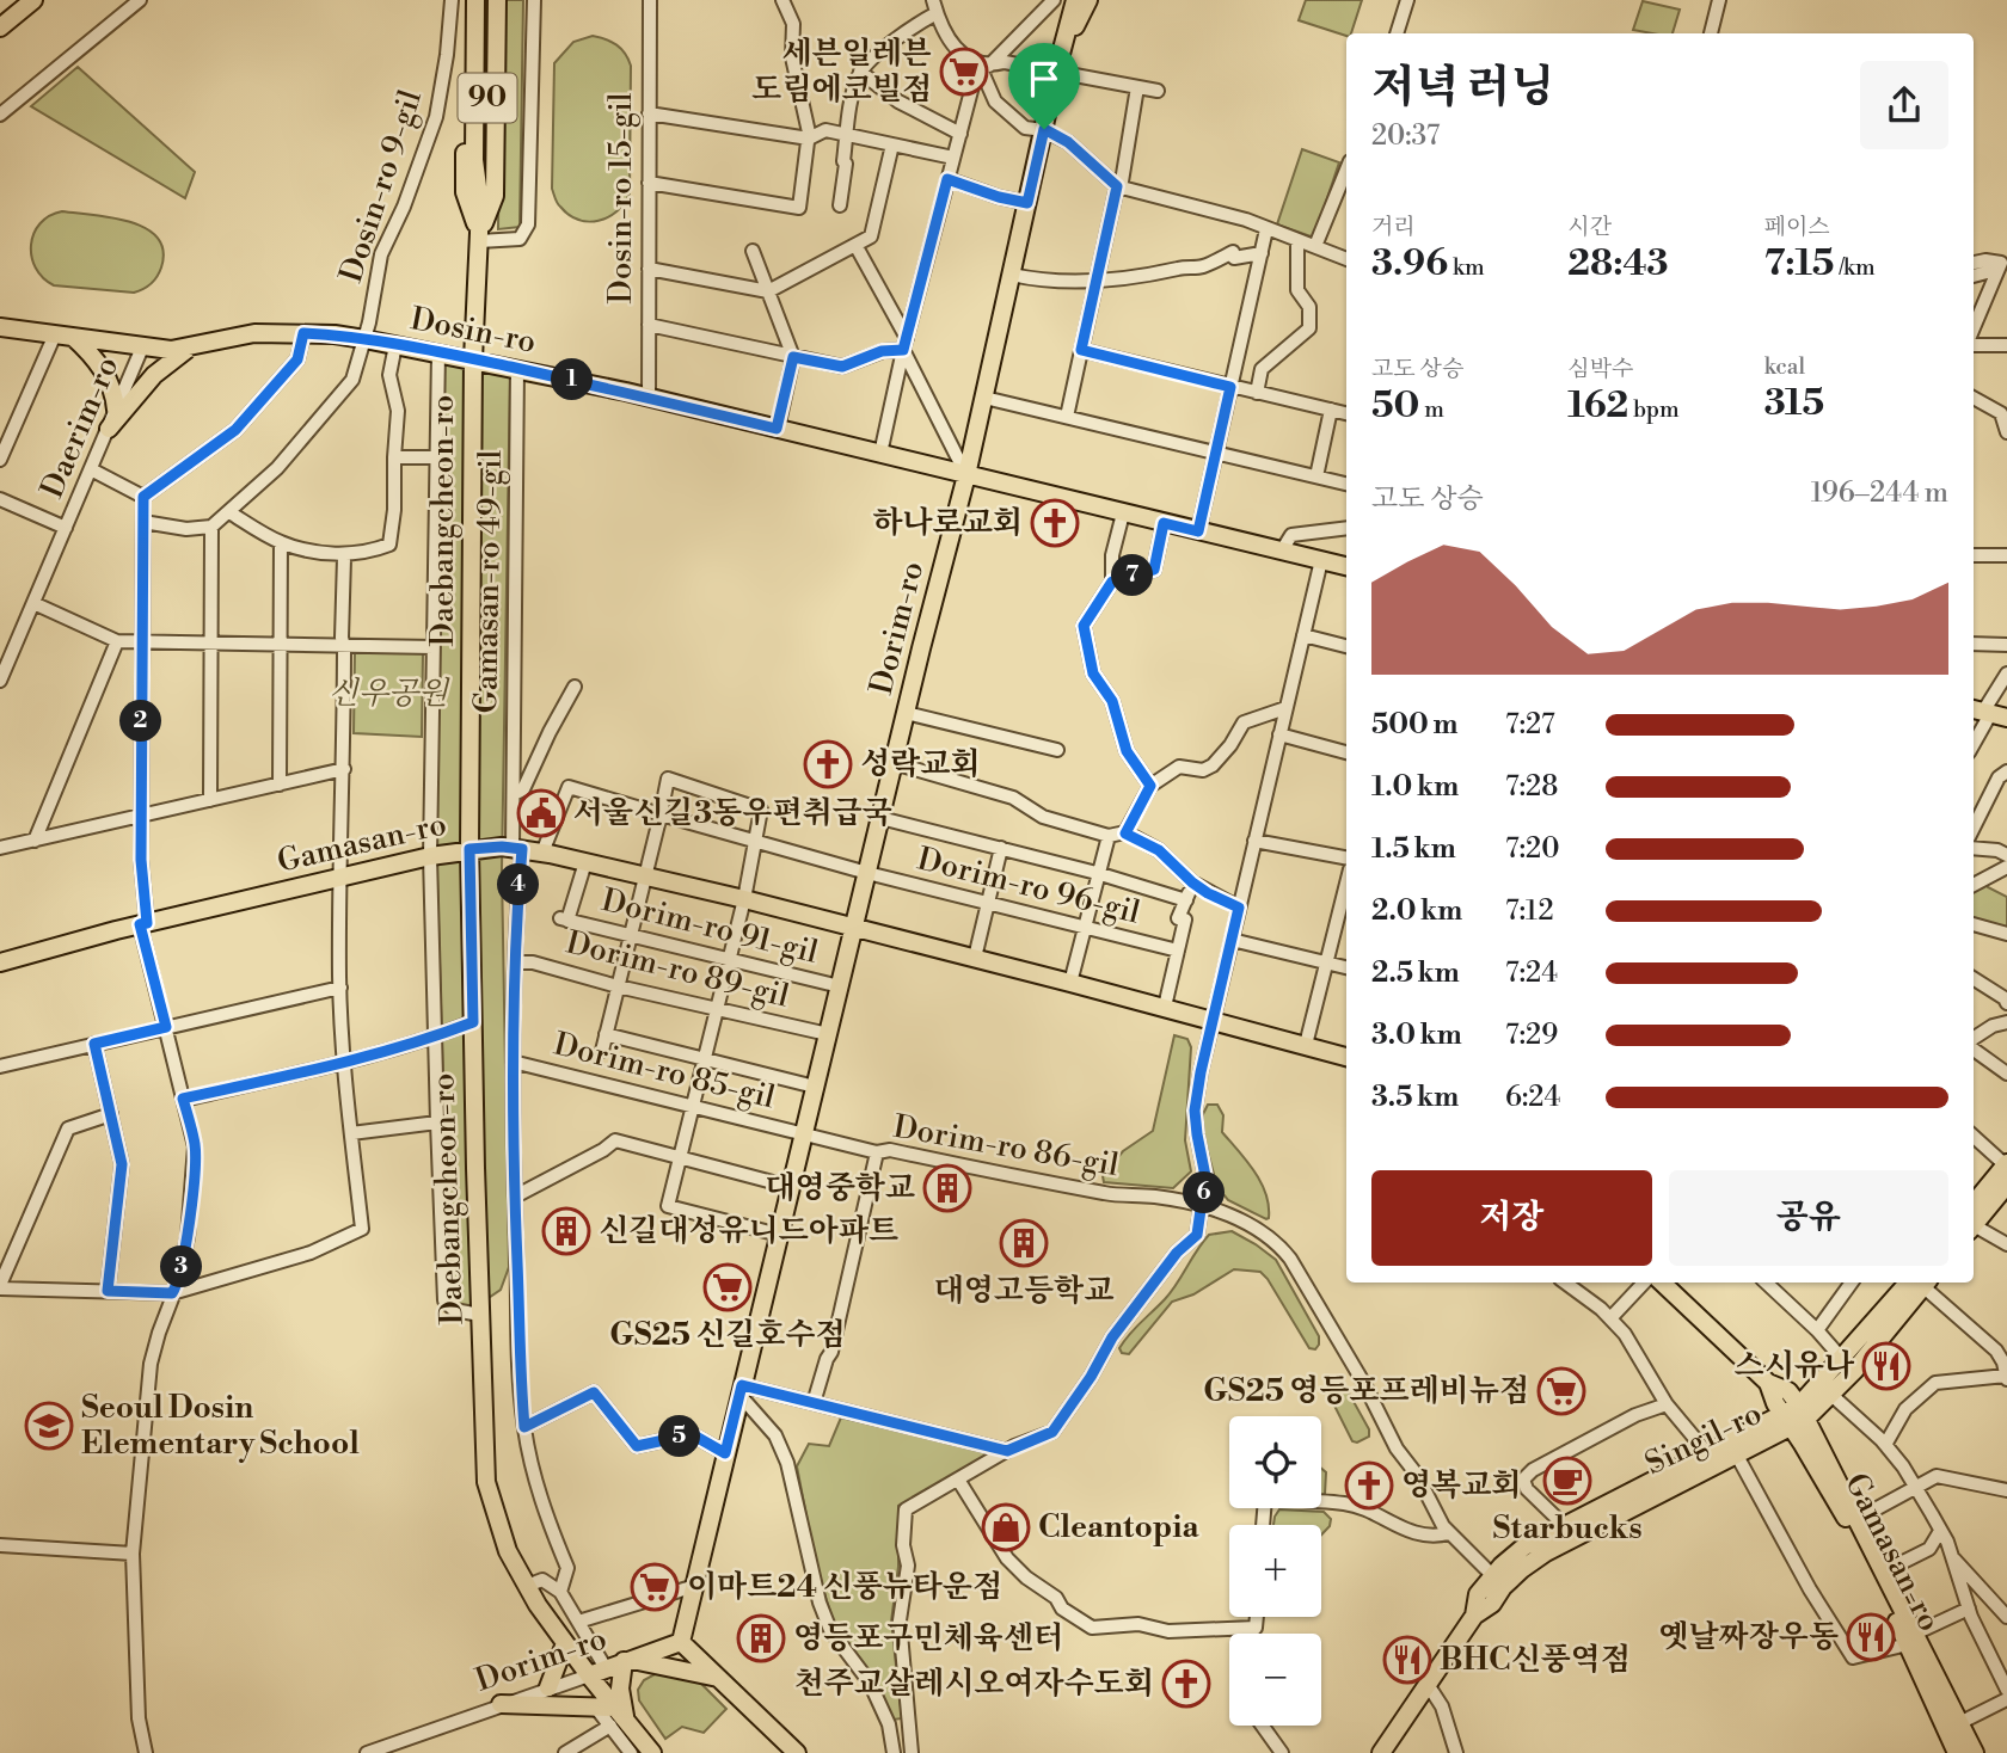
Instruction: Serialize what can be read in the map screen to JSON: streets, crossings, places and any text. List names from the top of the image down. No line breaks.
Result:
{"streets":{"main road":["90","Dosin-ro","Daebangcheon-ro","Dorim-ro","Gamasan-ro","Singil-ro"],"street":["Dosin-ro 9-gil","Dosin-ro 15-gil","Daerim-ro","Gamasan-ro 49-gil","Dorim-ro 96-gil","Dorim-ro 91-gil","Dorim-ro 89-gil","Dorim-ro 85-gil","Dorim-ro 86-gil"]},"crossings":[["Dosin-ro 9-gil","Dosin-ro"],["Dosin-ro 15-gil","Dosin-ro"],["Dosin-ro","Daerim-ro"],["Dosin-ro","Daebangcheon-ro"],["Dosin-ro","Gamasan-ro 49-gil"],["Dosin-ro","Dorim-ro"],["Daebangcheon-ro","Dorim-ro"],["Daebangcheon-ro","Gamasan-ro"],["Gamasan-ro 49-gil","Gamasan-ro"],["Gamasan-ro 49-gil","Dorim-ro 89-gil"],["Gamasan-ro 49-gil","Dorim-ro 85-gil"],["Dorim-ro","Gamasan-ro"],["Dorim-ro","Dorim-ro 96-gil"],["Dorim-ro","Dorim-ro 91-gil"],["Dorim-ro","Dorim-ro 89-gil"],["Dorim-ro","Dorim-ro 85-gil"],["Dorim-ro","Dorim-ro 86-gil"],["Gamasan-ro","Dorim-ro 91-gil"],["Gamasan-ro","Singil-ro"],["Dorim-ro 85-gil","Dorim-ro 86-gil"],["Dorim-ro 86-gil","Singil-ro"]],"parks":["신우공원"],"places":{"supermarket":["세븐일레븐 도림에코빌점","GS25 신길호수점","GS25 영등포프레비뉴점","이마트24 신풍뉴타운점"],"church":["하나로교회","성락교회","영복교회","천주교살레시오여자수도회"],"public building":["서울신길3동우편취급국"],"building":["대영중학교","신길대성유니드아파트","대영고등학교","영등포구민체육센터"],"restaurant":["스시유나","옛날짜장우동","BHC신풍역점"],"school or university":["Seoul Dosin Elementary School"],"cafe":["Starbucks"],"shop":["Cleantopia"]},"page":{"heading":["저녁 러닝","20:37"],"stats":[["거리","3.96 km"],["시간","28:43"],["페이스","7:15 /km"],["고도 상승","50 m"],["심박수","162 bpm"],["kcal","315"]],"pins":["1","7","2","4","6","3","5"],"chart":["고도 상승","196–244 m"],"list":[{"name":"500 m","note":"7:27"},{"name":"1.0 km","note":"7:28"},{"name":"1.5 km","note":"7:20"},{"name":"2.0 km","note":"7:12"},{"name":"2.5 km","note":"7:24"},{"name":"3.0 km","note":"7:29"},{"name":"3.5 km","note":"6:24"}],"buttons":["저장","공유"],"map_buttons":["+","−"]}}
